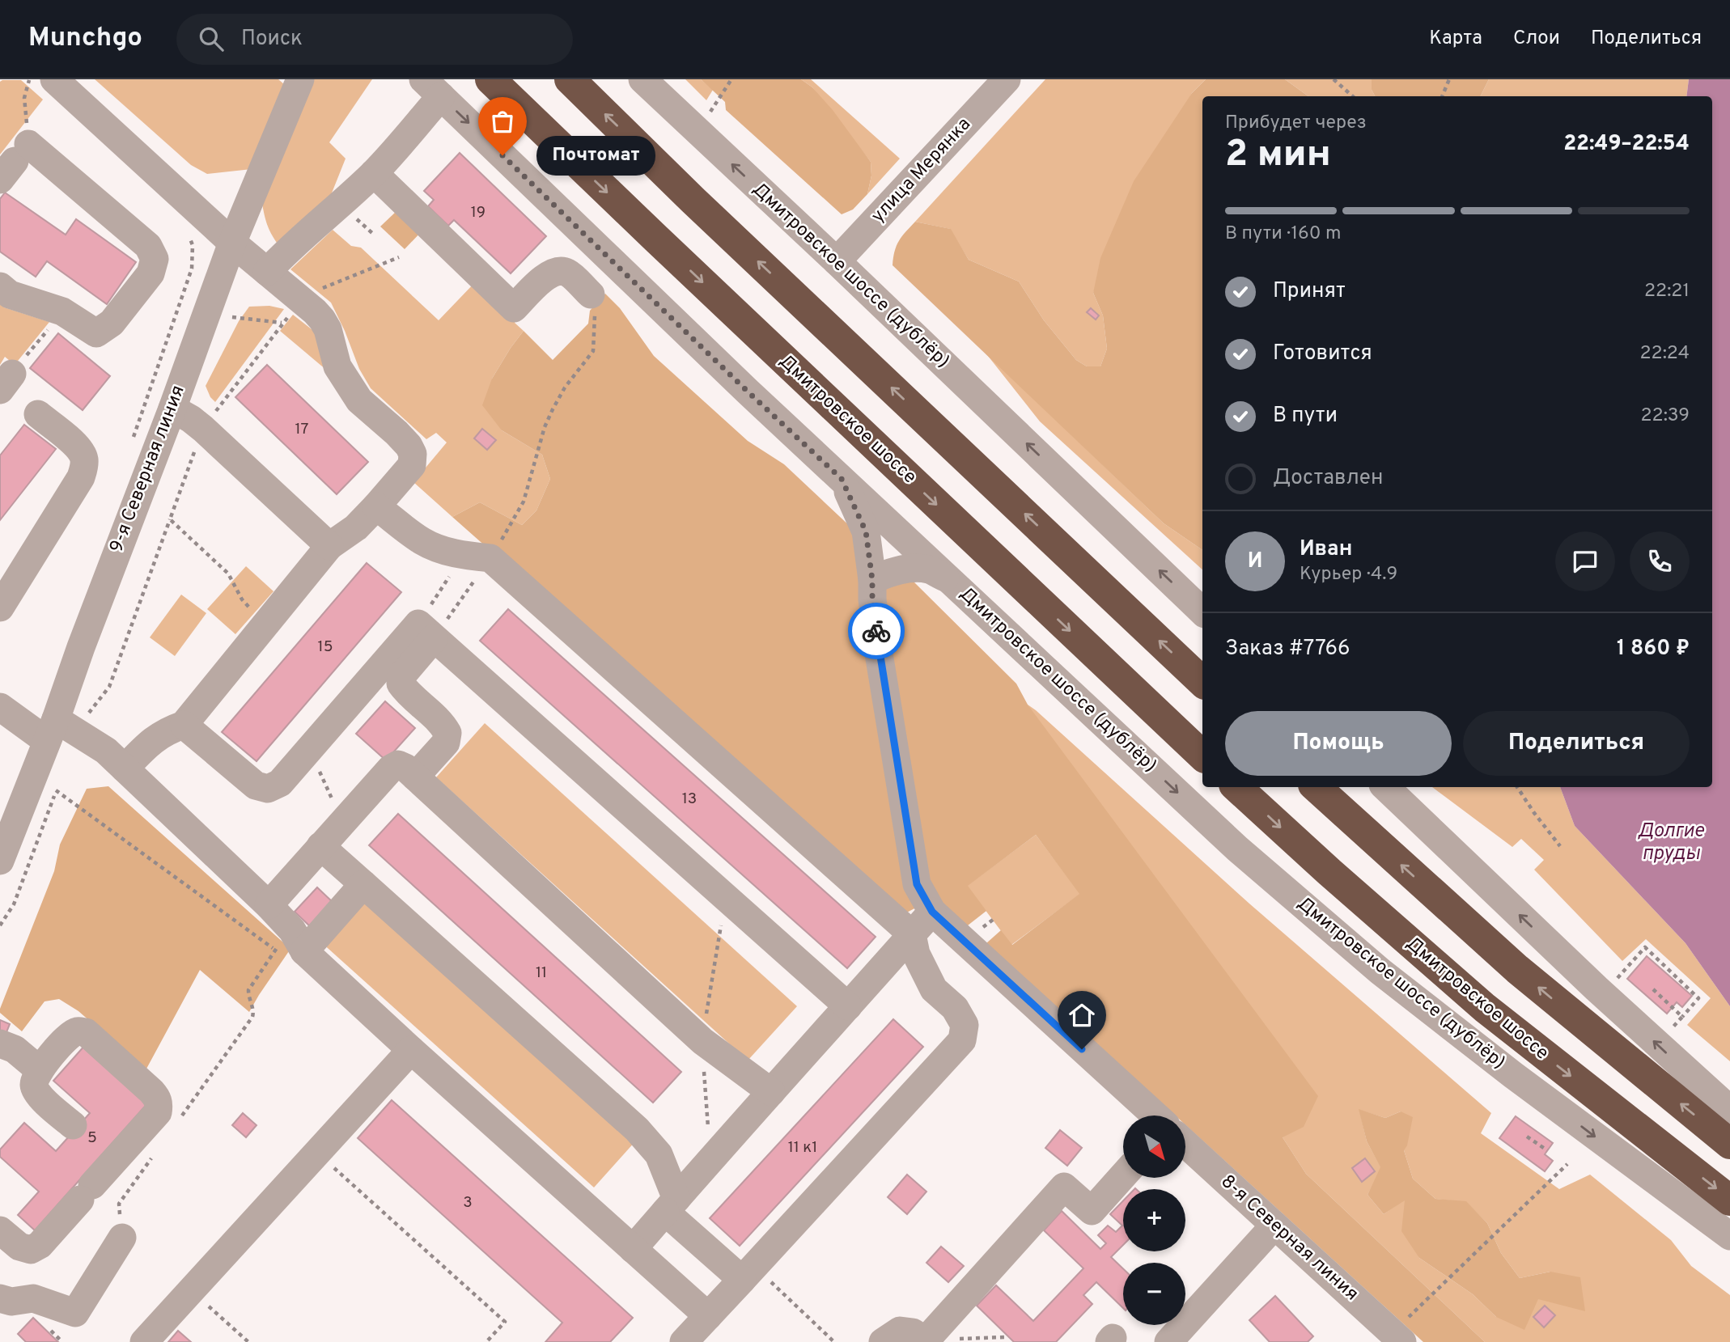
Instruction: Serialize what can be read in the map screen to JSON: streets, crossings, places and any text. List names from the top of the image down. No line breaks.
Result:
{"streets":{"highway":["Дмитровское шоссе"],"street":["улица Мерянка","Дмитровское шоссе (дублёр)","9-я Северная линия","8-я Северная линия"]},"crossings":[["улица Мерянка","Дмитровское шоссе (дублёр)"]],"water":["Долгие пруды"],"places":["Почтомат"],"house_numbers":["19","17","15","13","11","5","11 к1","3"],"north":"bottom right","page":{"header":"Munchgo","search":"Поиск","nav":["Карта","Слои","Поделиться"],"heading":["2 мин","Прибудет через","22:49–22:54"],"panel":["Иван","Курьер · 4.9","Заказ #7766","1 860 ₽"],"bubble":"Почтомат","bar":"В пути · 160 m","list":[["Принят","22:21"],["Готовится","22:24"],["В пути","22:39"],"Доставлен"],"round":"И","buttons":["Помощь","Поделиться"],"map_buttons":["+","−"]}}
